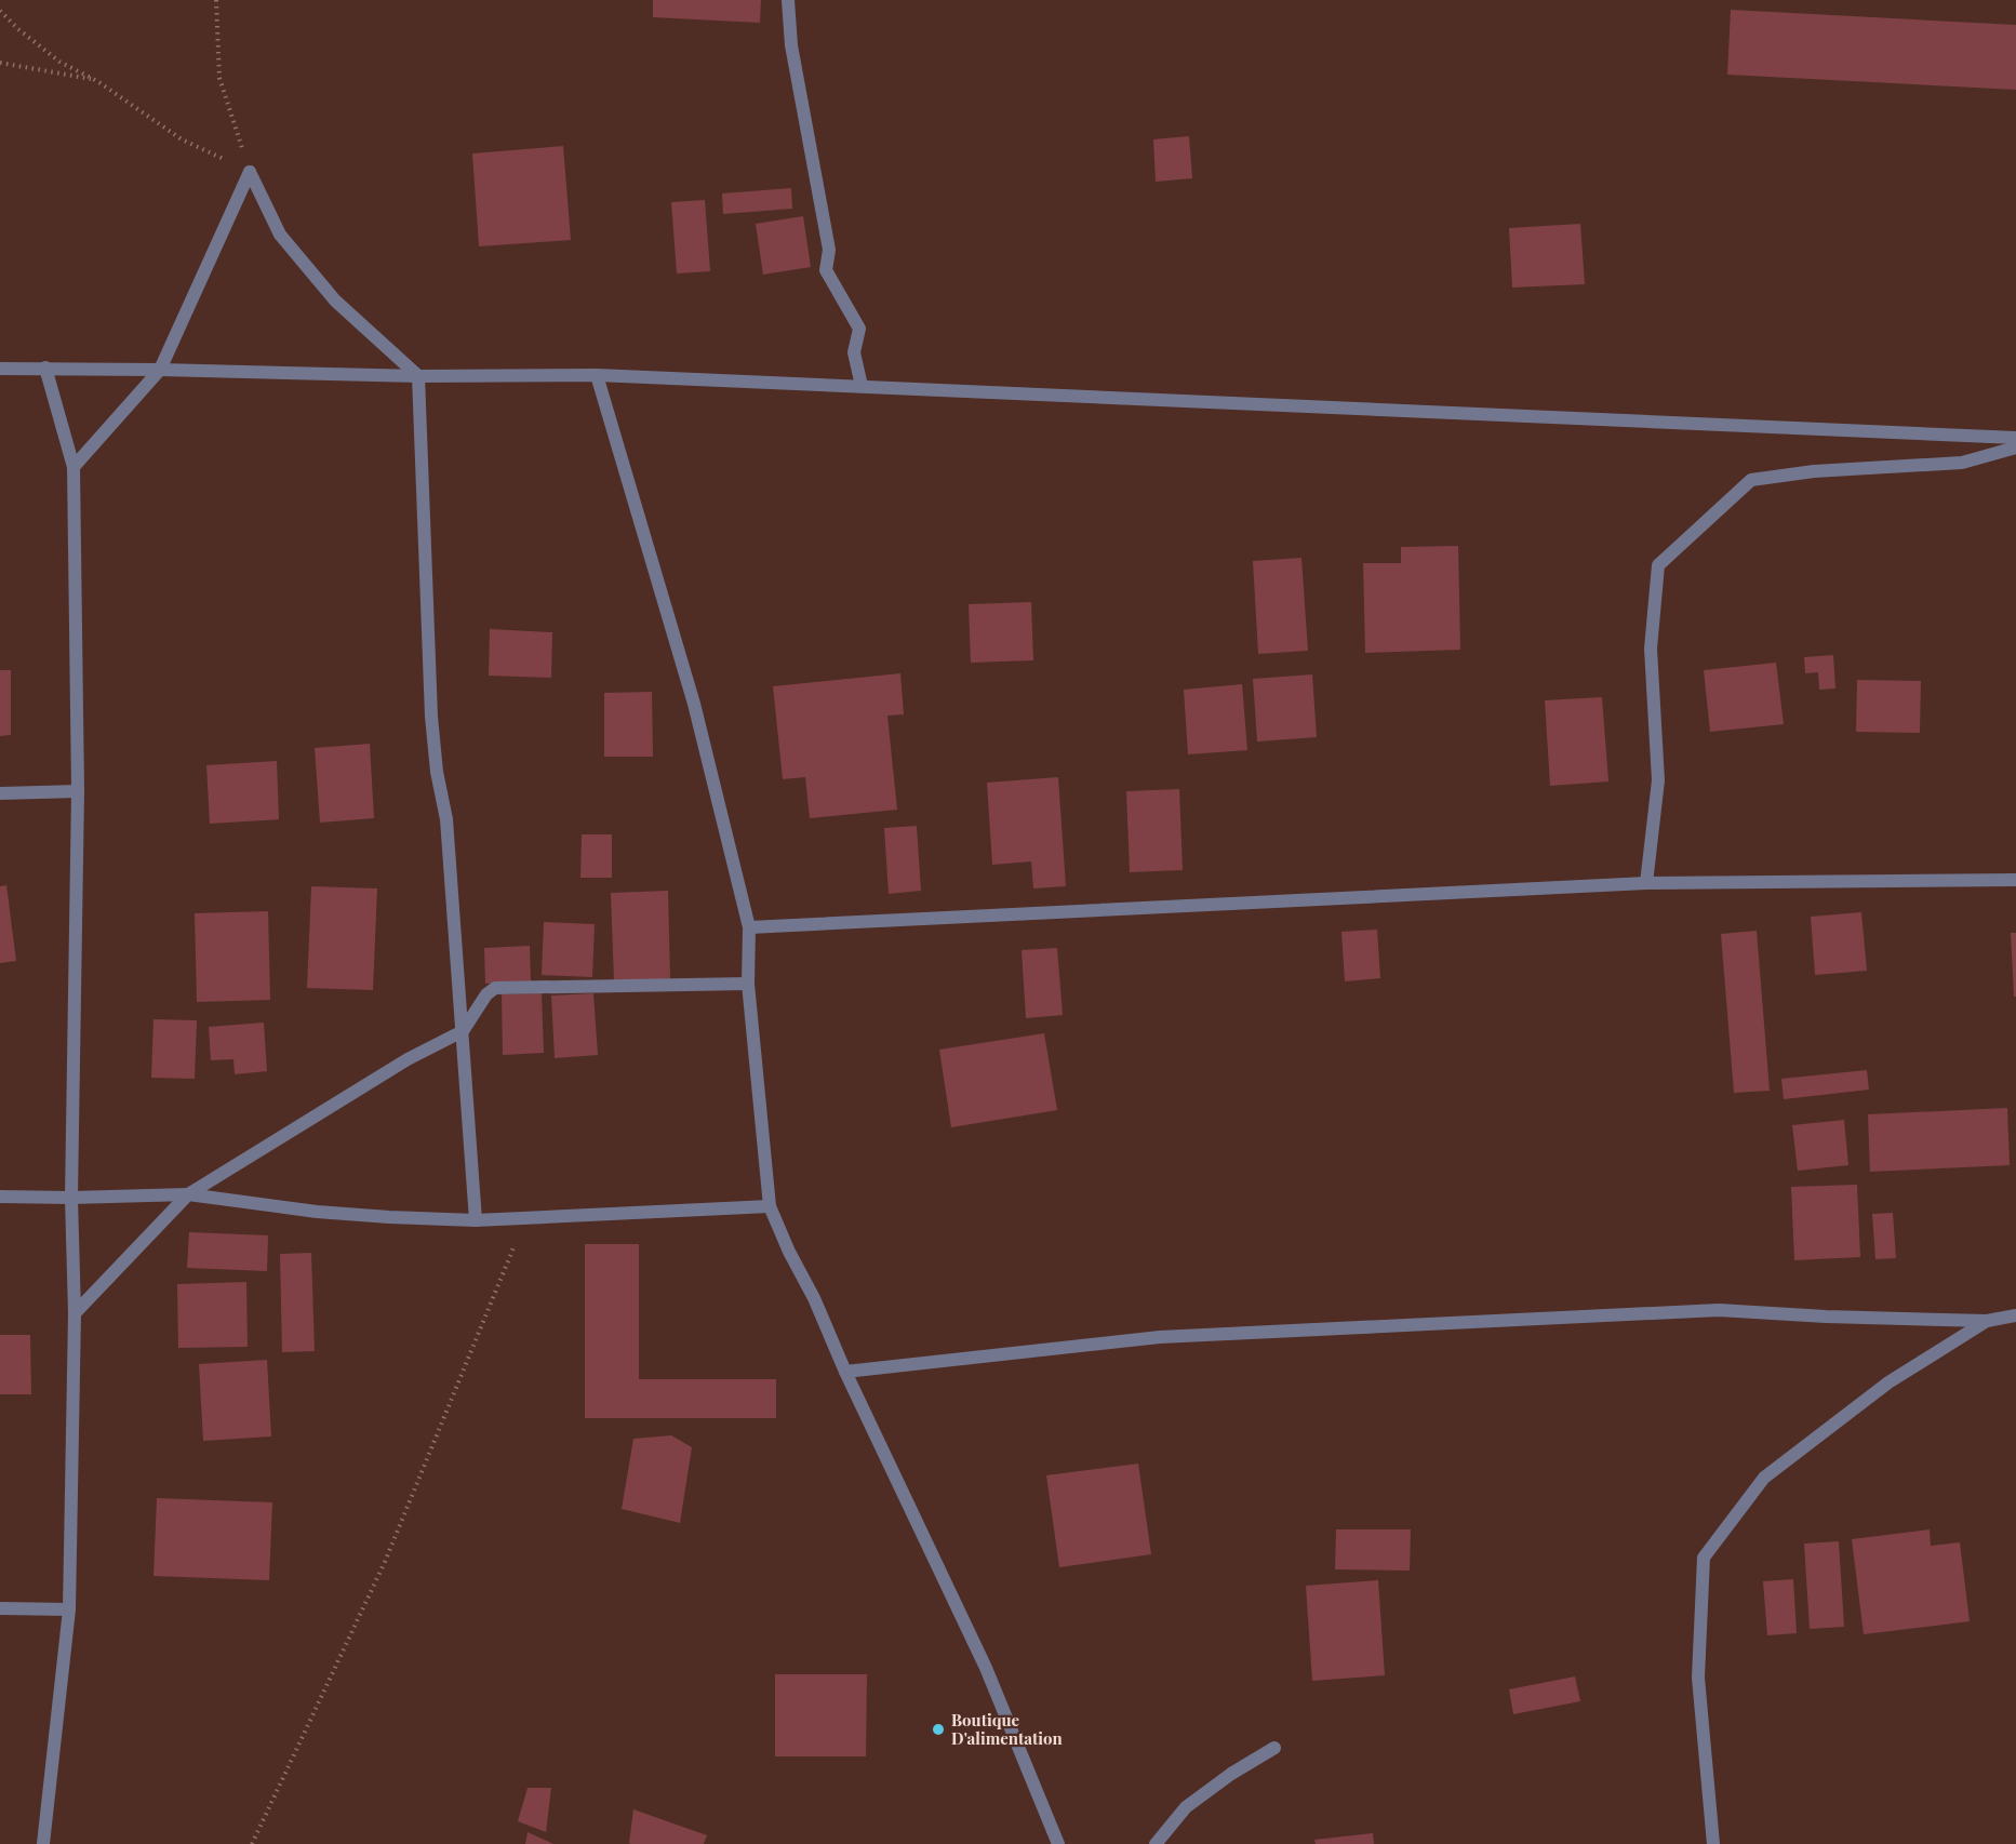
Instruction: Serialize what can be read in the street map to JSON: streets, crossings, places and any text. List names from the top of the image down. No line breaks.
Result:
{"places":["Boutique D'alimentation"]}
